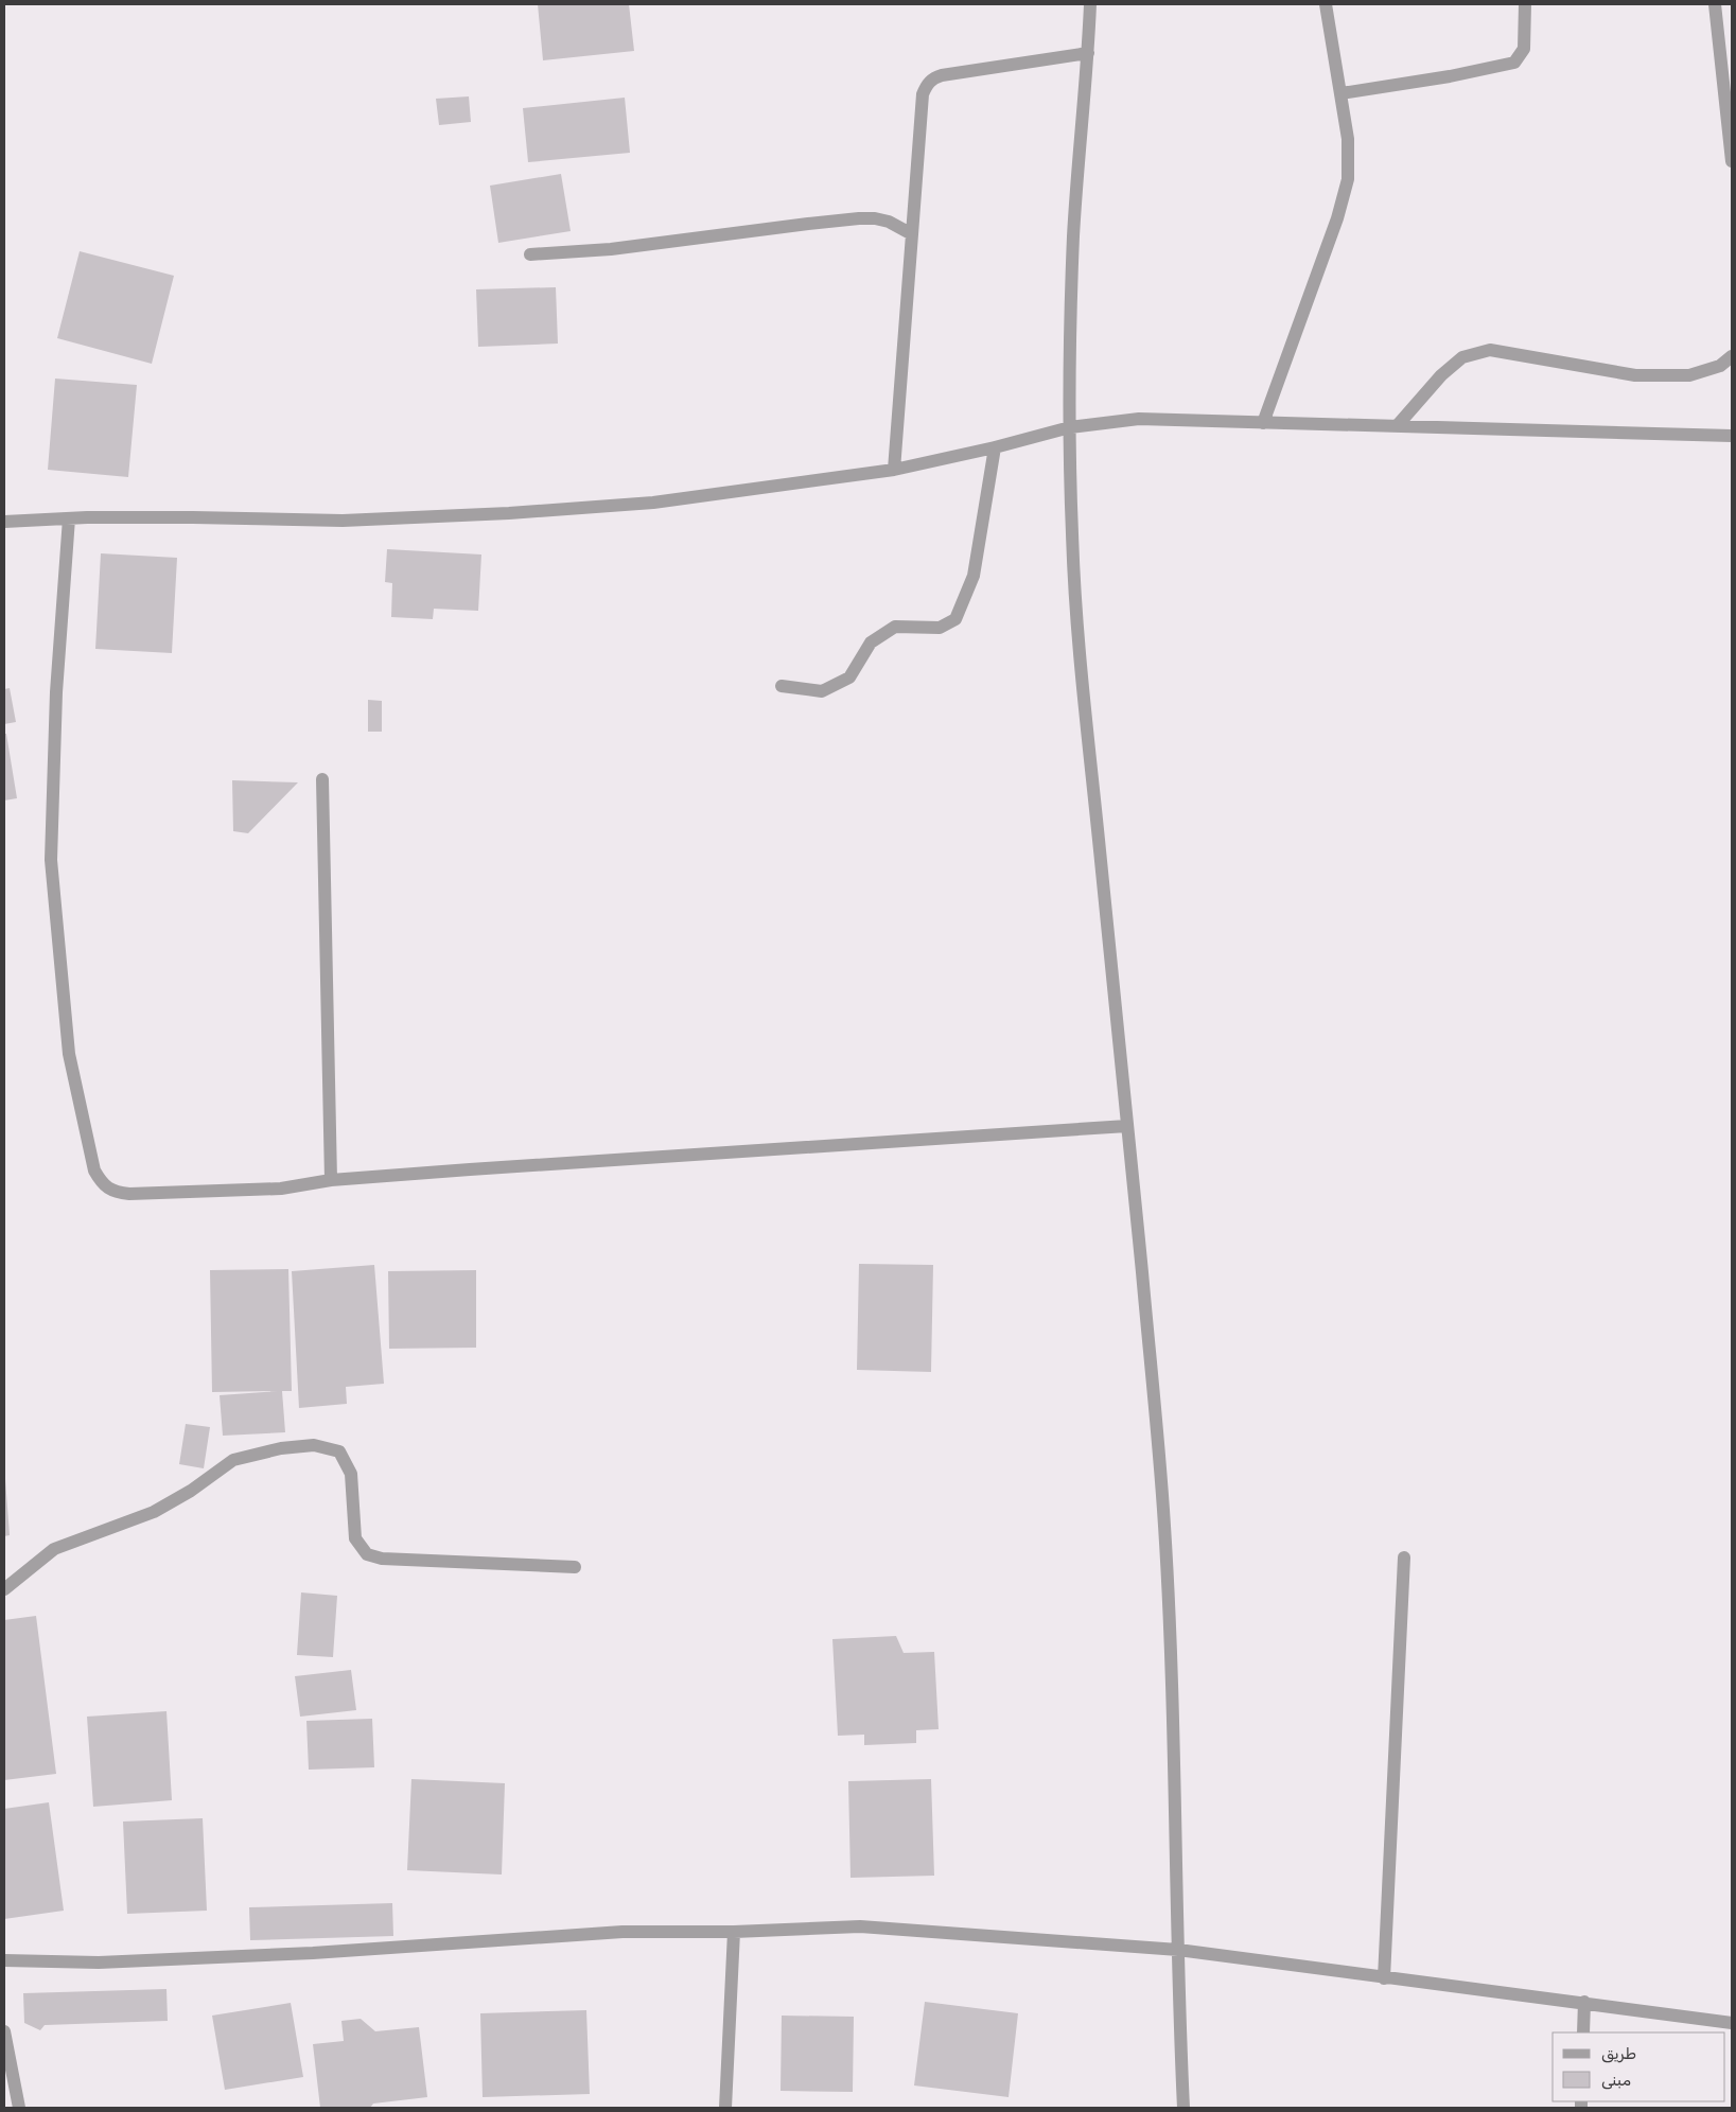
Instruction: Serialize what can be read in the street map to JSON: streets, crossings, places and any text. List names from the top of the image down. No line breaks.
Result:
{"legend":["طريق","مبنى"]}
